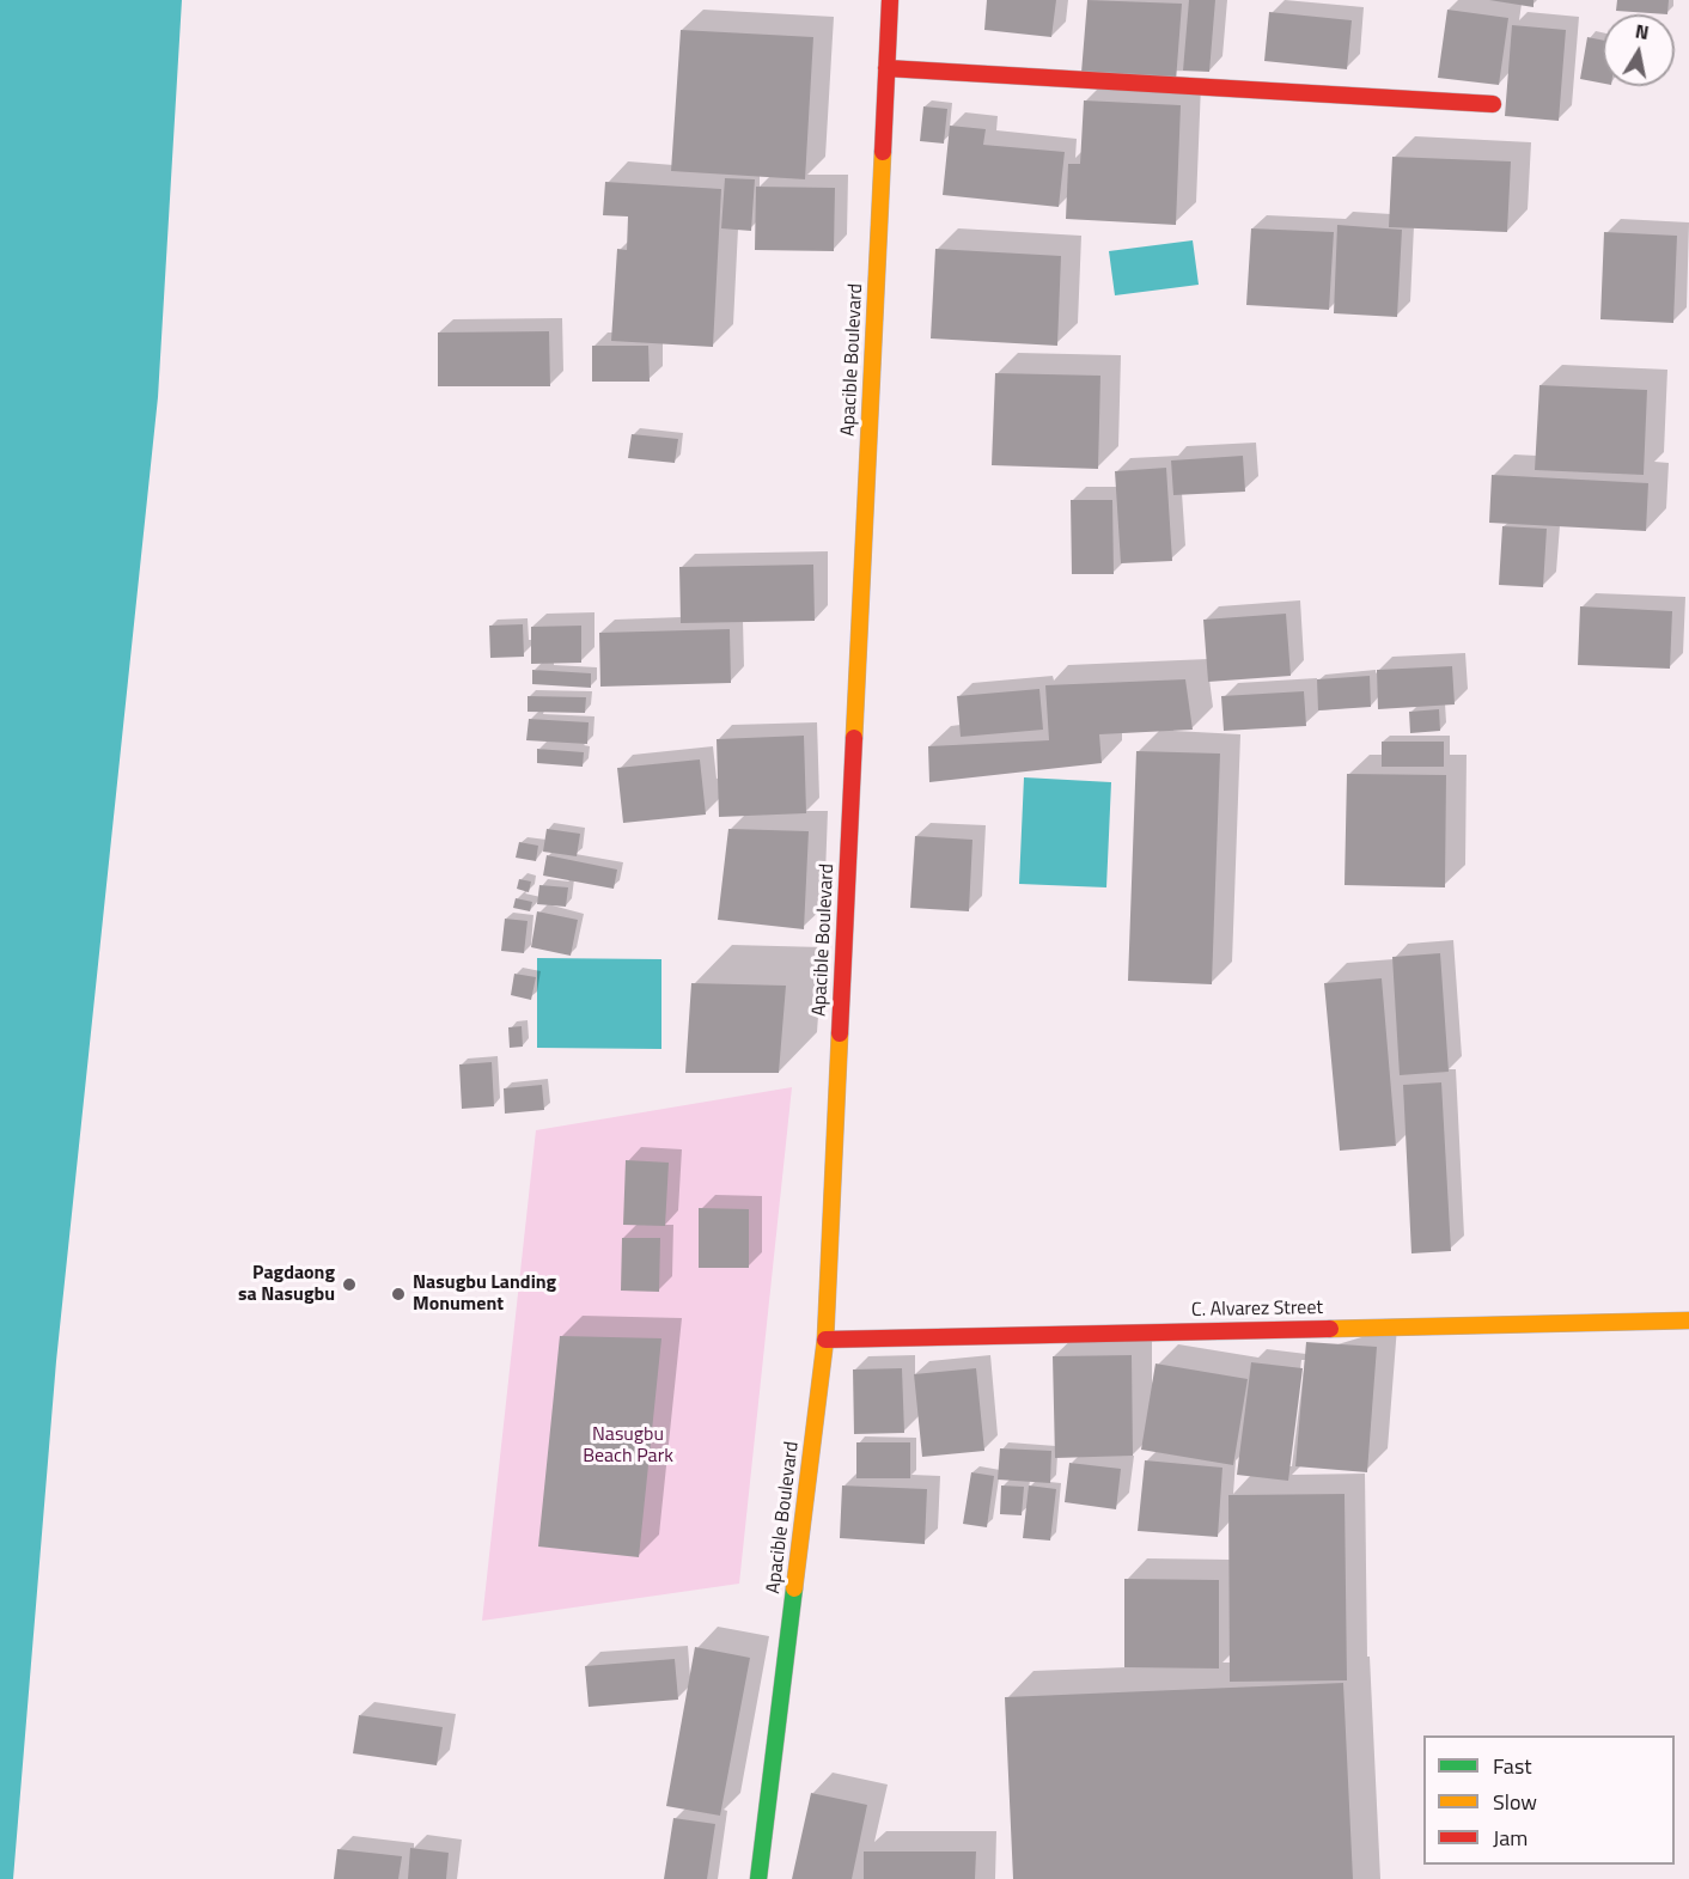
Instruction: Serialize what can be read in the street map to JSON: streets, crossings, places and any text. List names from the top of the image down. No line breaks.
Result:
{"streets":{"street":["Apacible Boulevard","C. Alvarez Street"]},"crossings":[["Apacible Boulevard","C. Alvarez Street"]],"parks":["Nasugbu Beach Park"],"places":["Pagdaong sa Nasugbu","Nasugbu Landing Monument"],"legend":["Fast","Slow","Jam"],"north":"top"}
